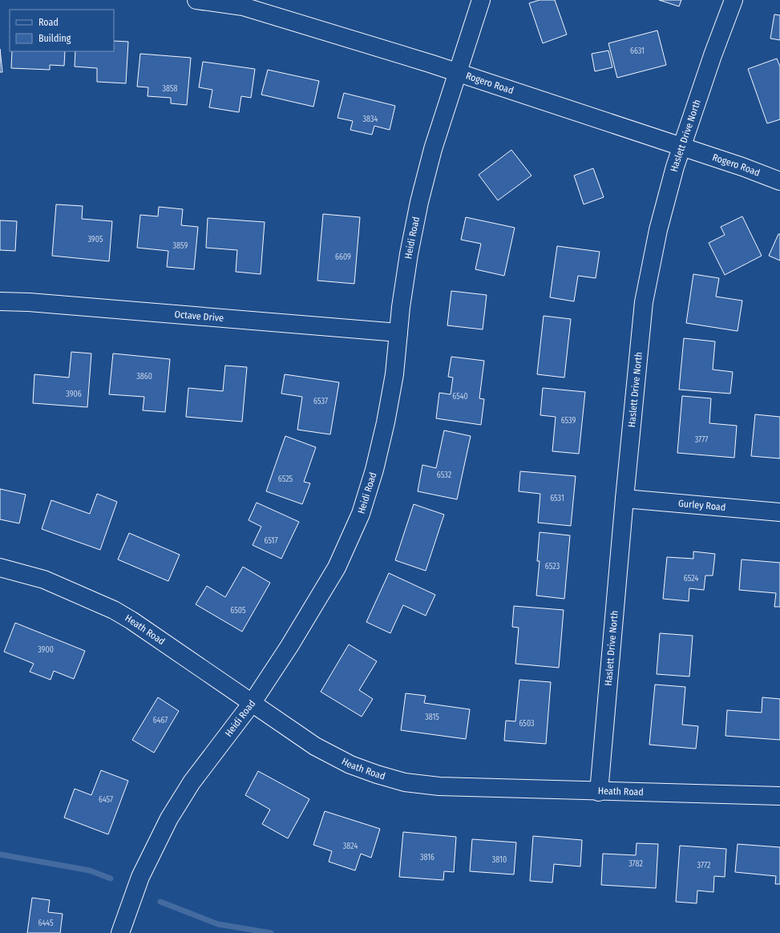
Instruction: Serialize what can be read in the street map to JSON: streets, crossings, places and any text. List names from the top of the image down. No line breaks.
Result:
{"streets":{"street":["Rogero Road","Haslett Drive North","Heidi Road","Octave Drive","Gurley Road","Heath Road"]},"crossings":[["Rogero Road","Haslett Drive North"],["Rogero Road","Heidi Road"],["Haslett Drive North","Gurley Road"],["Haslett Drive North","Heath Road"],["Heidi Road","Octave Drive"],["Heidi Road","Heath Road"]],"house_numbers":["6631","3858","3834","3905","3859","6609","3860","3906","6540","6537","6539","3777","6532","6525","6531","6517","6523","6524","6505","3900","3815","6467","6503","6457","3824","3816","3810","3782","3772","6445"],"legend":["Road","Building"]}
